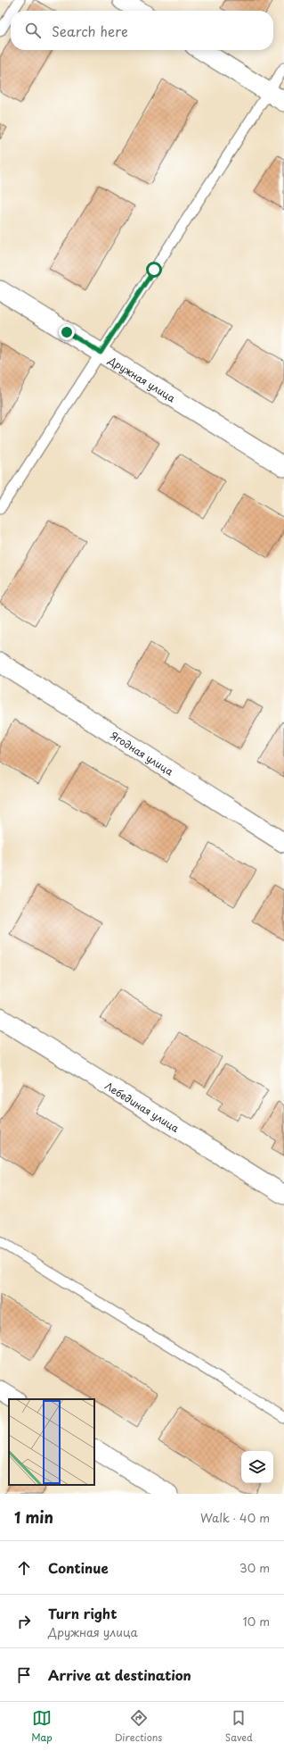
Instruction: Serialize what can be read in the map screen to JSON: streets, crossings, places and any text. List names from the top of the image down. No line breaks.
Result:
{"streets":{"street":["Дружная улица","Ягодная улица","Лебединая улица"]},"page":{"search":"Search here","heading":["1 min","Walk · 40 m"],"list":[["Continue","30 m"],["Turn right","Дружная улица","10 m"],"Arrive at destination"],"nav":["Map","Directions","Saved"]}}
